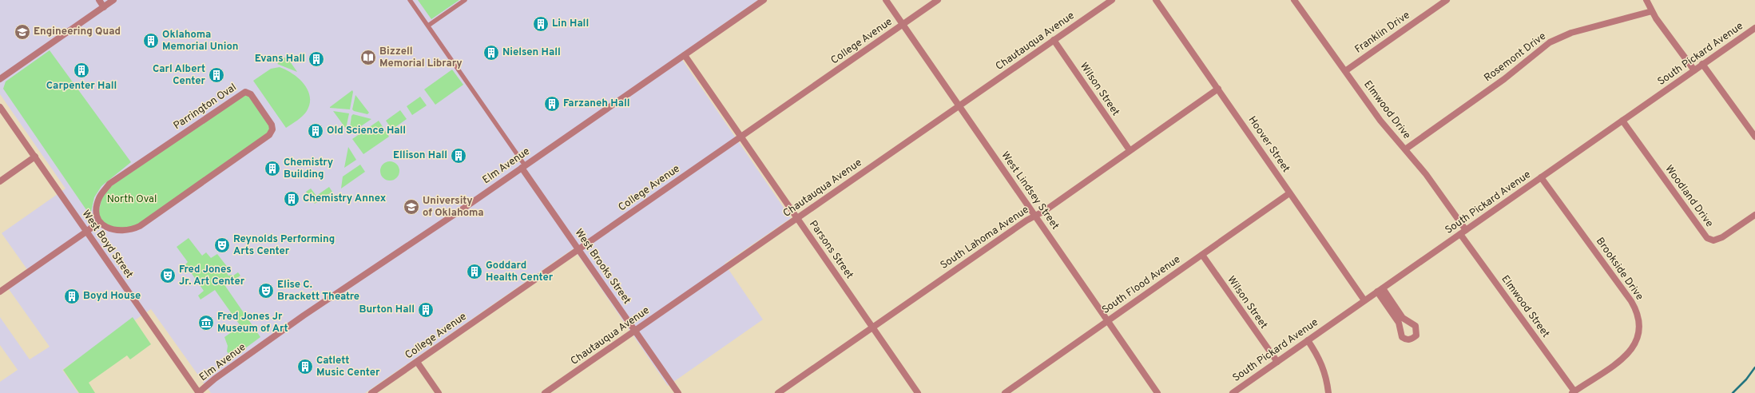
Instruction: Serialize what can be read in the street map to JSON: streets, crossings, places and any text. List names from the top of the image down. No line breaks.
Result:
{"streets":{"street":["Franklin Drive","College Avenue","Chautauqua Avenue","South Pickard Avenue","Rosemont Drive","Wilson Street","Parrington Oval","Elmwood Drive","Hoover Street","Elm Avenue","West Lindsey Street","Woodland Drive","South Lahoma Avenue","West Boyd Street","Parsons Street","West Brooks Street","Brookside Drive","South Flood Avenue","Elmwood Street"]},"crossings":[["Franklin Drive","Elmwood Drive"],["College Avenue","West Lindsey Street"],["College Avenue","Parsons Street"],["College Avenue","West Brooks Street"],["Chautauqua Avenue","Wilson Street"],["Chautauqua Avenue","West Lindsey Street"],["Chautauqua Avenue","Parsons Street"],["Chautauqua Avenue","West Brooks Street"],["South Pickard Avenue","Wilson Street"],["South Pickard Avenue","Elmwood Drive"],["South Pickard Avenue","Hoover Street"],["South Pickard Avenue","Woodland Drive"],["South Pickard Avenue","Brookside Drive"],["South Pickard Avenue","Elmwood Street"],["Rosemont Drive","Elmwood Drive"],["Wilson Street","South Lahoma Avenue"],["Wilson Street","South Flood Avenue"],["Elmwood Drive","Elmwood Street"],["Hoover Street","South Lahoma Avenue"],["Hoover Street","South Flood Avenue"],["Elm Avenue","West Boyd Street"],["Elm Avenue","Parsons Street"],["Elm Avenue","West Brooks Street"],["West Lindsey Street","South Lahoma Avenue"],["West Lindsey Street","South Flood Avenue"],["South Lahoma Avenue","Parsons Street"],["Brookside Drive","Elmwood Street"]],"parks":["North Oval"],"places":{"building":["Lin Hall","Oklahoma Memorial Union","Nielsen Hall","Evans Hall","Carpenter Hall","Carl Albert Center","Farzaneh Hall","Old Science Hall","Ellison Hall","Chemistry Building","Chemistry Annex","Goddard Health Center","Boyd House","Burton Hall","Catlett Music Center"],"school or university":["Engineering Quad","University of Oklahoma"],"library":["Bizzell Memorial Library"],"theatre":["Reynolds Performing Arts Center","Fred Jones Jr. Art Center","Elise C. Brackett Theatre"],"museum":["Fred Jones Jr Museum of Art"]}}
